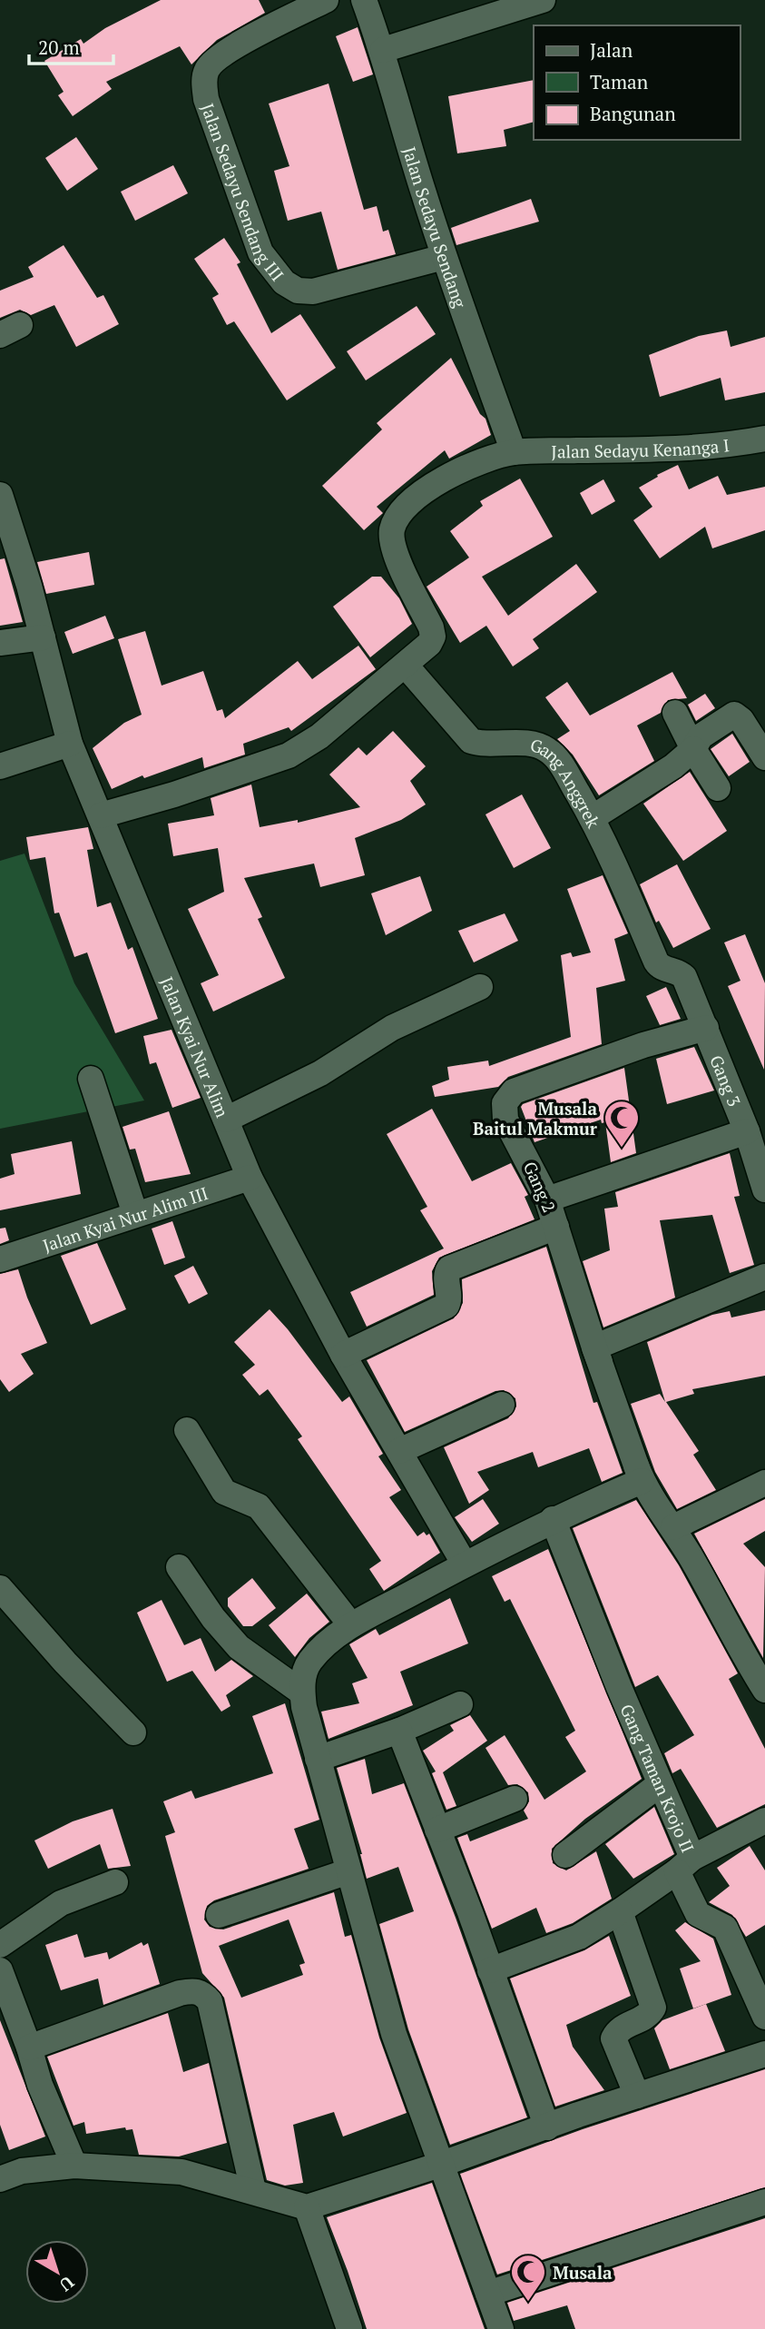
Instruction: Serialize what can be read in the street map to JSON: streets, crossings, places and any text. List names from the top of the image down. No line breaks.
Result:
{"streets":{"street":["Jalan Sedayu Sendang III","Jalan Sedayu Sendang","Jalan Sedayu Kenanga I","Gang Anggrek","Jalan Kyai Nur Alim","Gang 3","Gang 2","Jalan Kyai Nur Alim III","Gang Taman Krojo II"]},"crossings":[["Jalan Sedayu Sendang III","Jalan Sedayu Sendang"],["Jalan Sedayu Sendang","Jalan Sedayu Kenanga I"],["Gang Anggrek","Gang 3"],["Gang Anggrek","Gang 2"],["Jalan Kyai Nur Alim","Jalan Kyai Nur Alim III"],["Gang 3","Gang 2"]],"places":{"mosque":["Musala Baitul Makmur","Musala"]},"legend":["Jalan","Taman","Bangunan"],"scale_bar":"20 m","north":"bottom right"}
